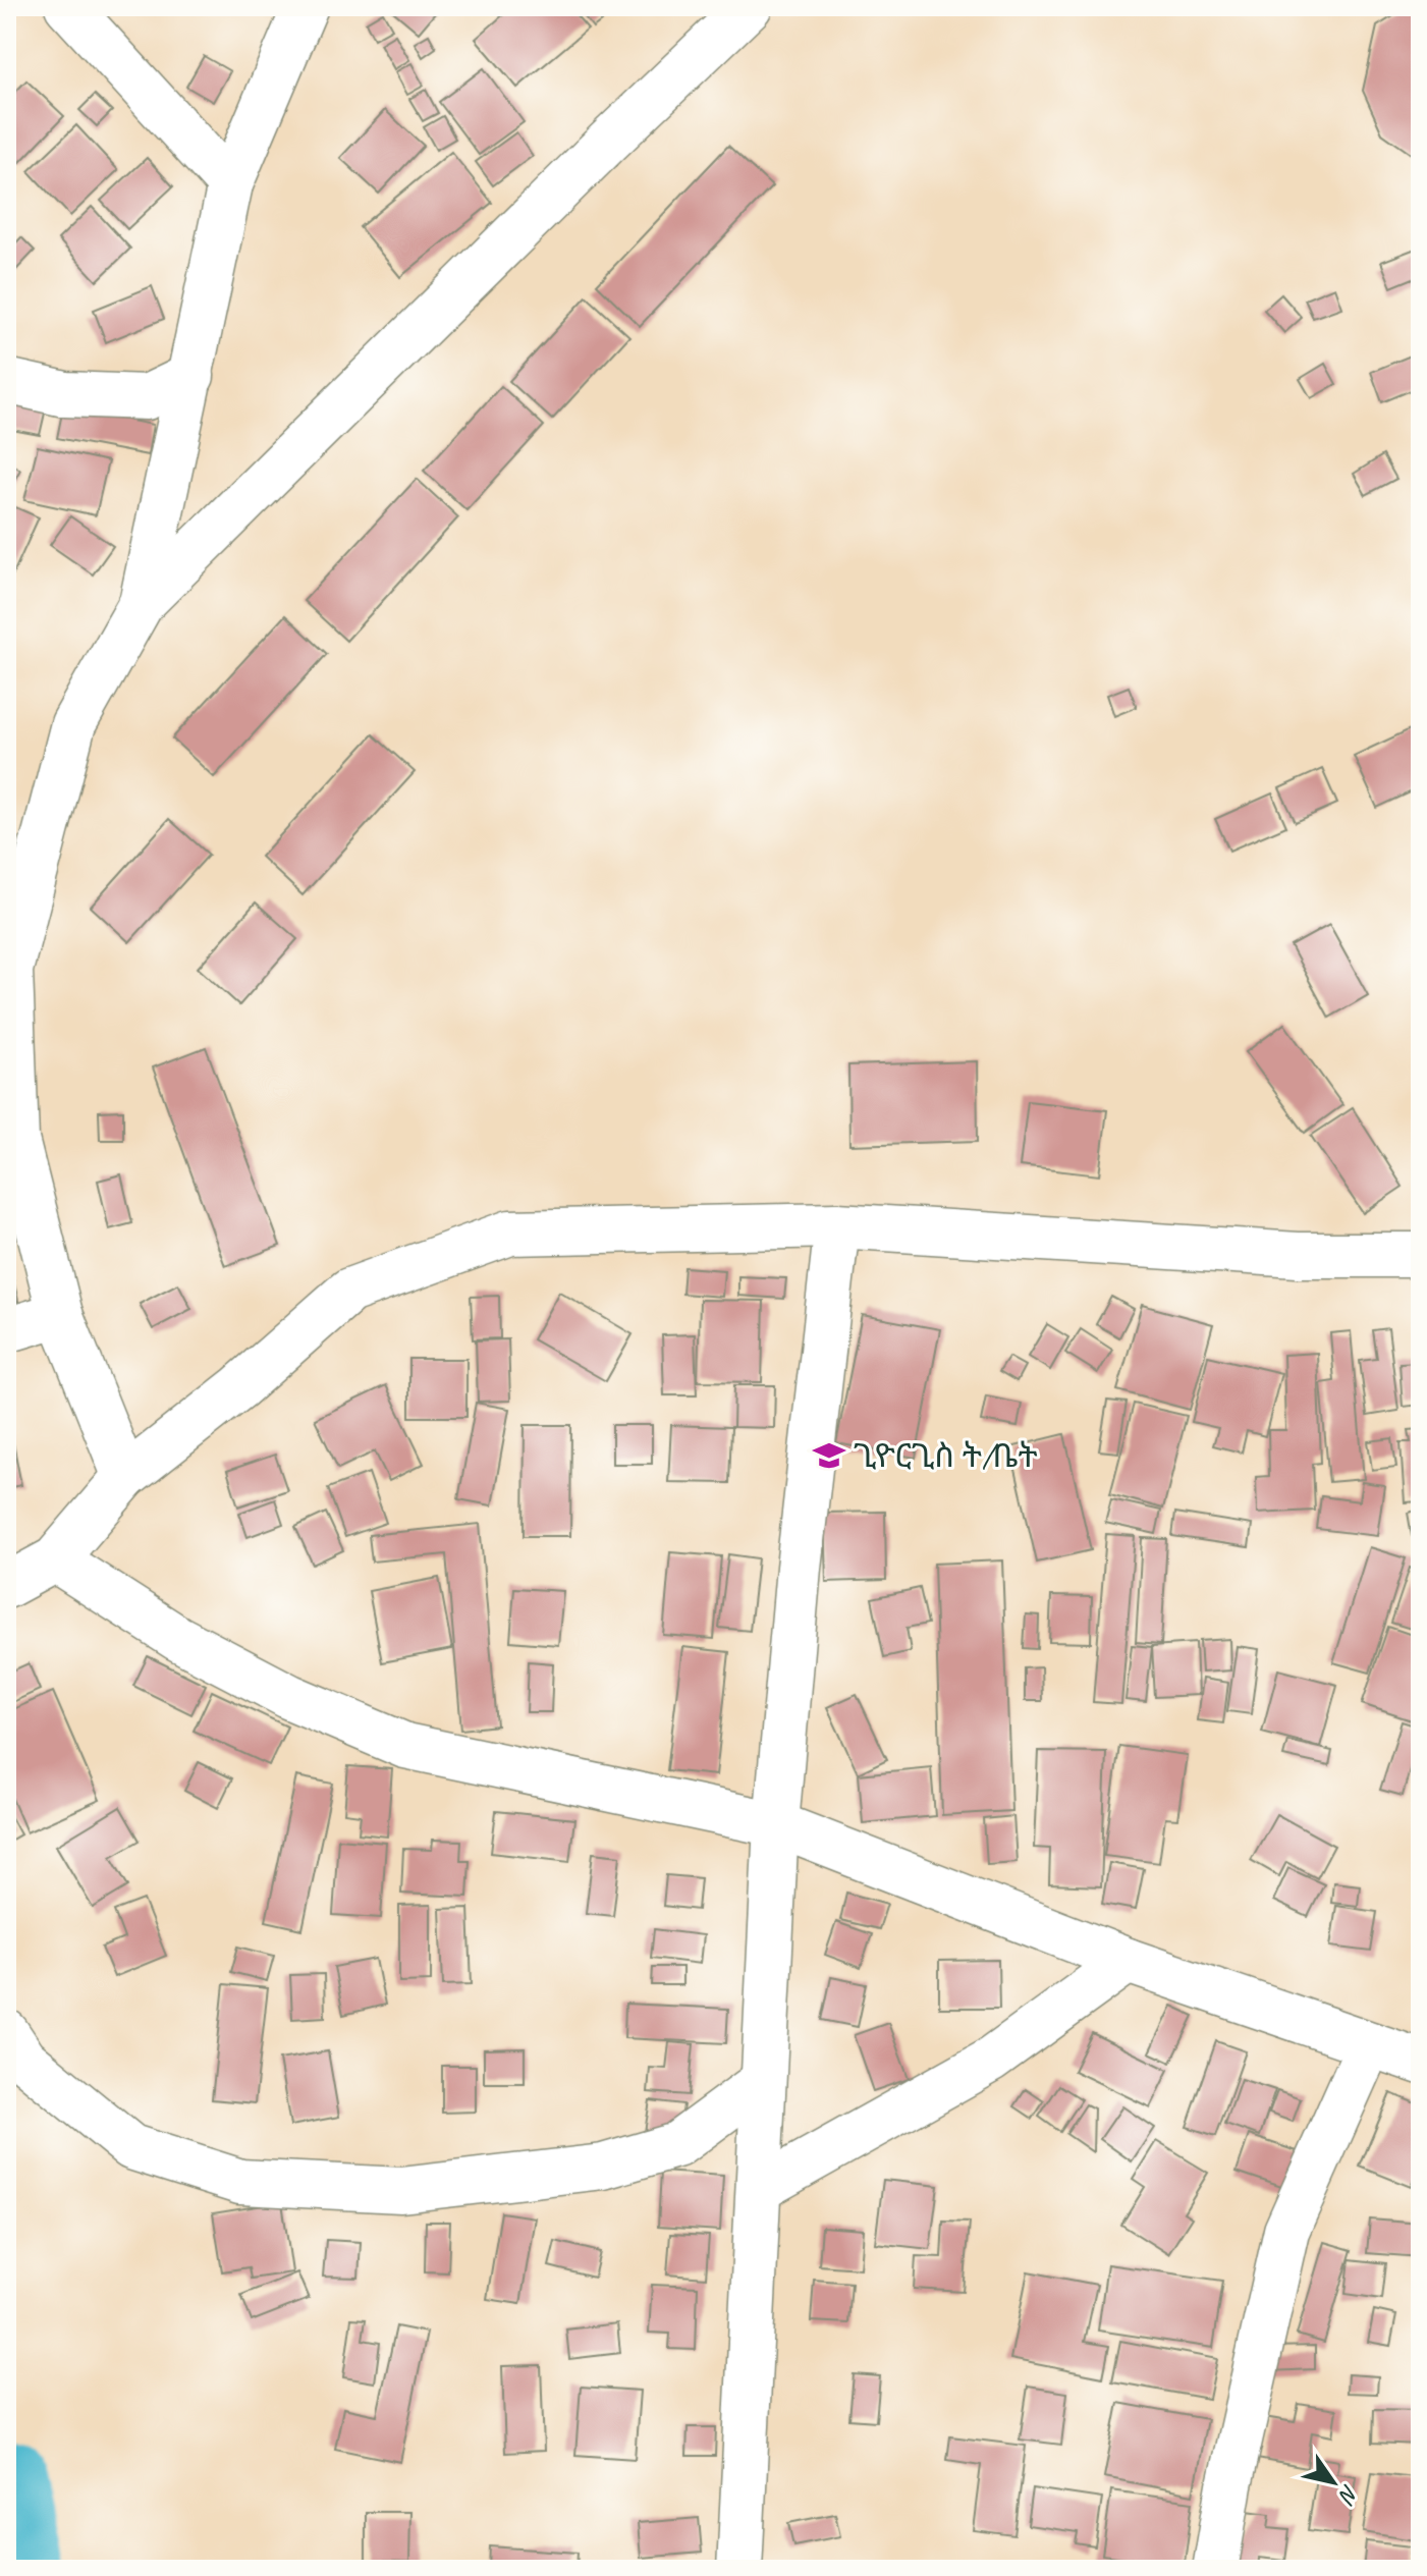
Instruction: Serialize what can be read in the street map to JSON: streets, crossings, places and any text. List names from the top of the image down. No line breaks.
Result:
{"places":{"school or university":["ጊዮርጊስ ት/ቤት"]},"north":"bottom right"}
